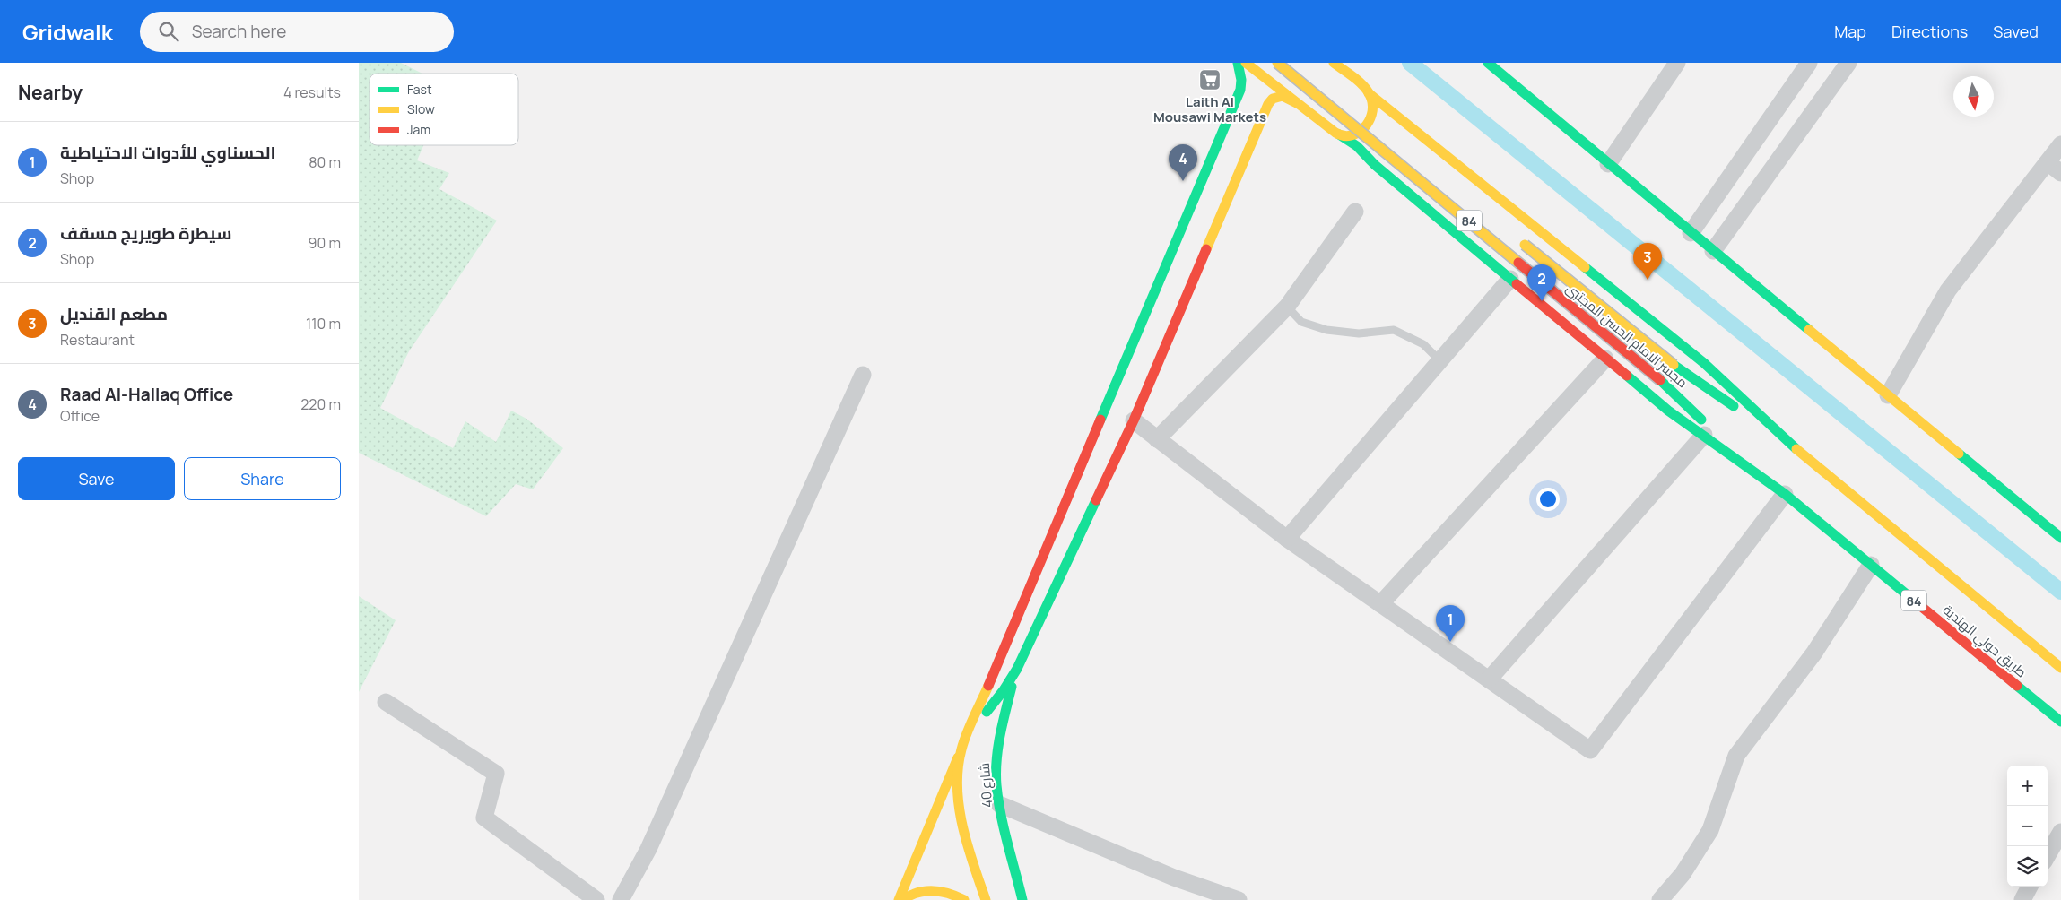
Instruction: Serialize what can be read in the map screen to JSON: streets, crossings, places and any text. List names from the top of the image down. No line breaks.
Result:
{"streets":{"main road":["84","مجسر الامام الحسن المجتبى","طريق حولي الهندية","شارع 40"]},"crossings":[["مجسر الامام الحسن المجتبى","طريق حولي الهندية"]],"places":{"supermarket":["Laith Al Mousawi Markets"]},"legend":["Fast","Slow","Jam"],"north":"bottom","page":{"header":"Gridwalk","search":"Search here","nav":["Map","Directions","Saved"],"heading":["Nearby","4 results"],"list":[{"mark":"1","name":"الحسناوي للأدوات الاحتياطية","note":"Shop","value":"80 m"},{"mark":"2","name":"سيطرة طويريج مسقف","note":"Shop","value":"90 m"},{"mark":"3","name":"مطعم القنديل","note":"Restaurant","value":"110 m"},{"mark":"4","name":"Raad Al-Hallaq Office","note":"Office","value":"220 m"}],"pins":["4","3","2","1"],"buttons":["Save","Share"],"map_buttons":["+","−"]}}
